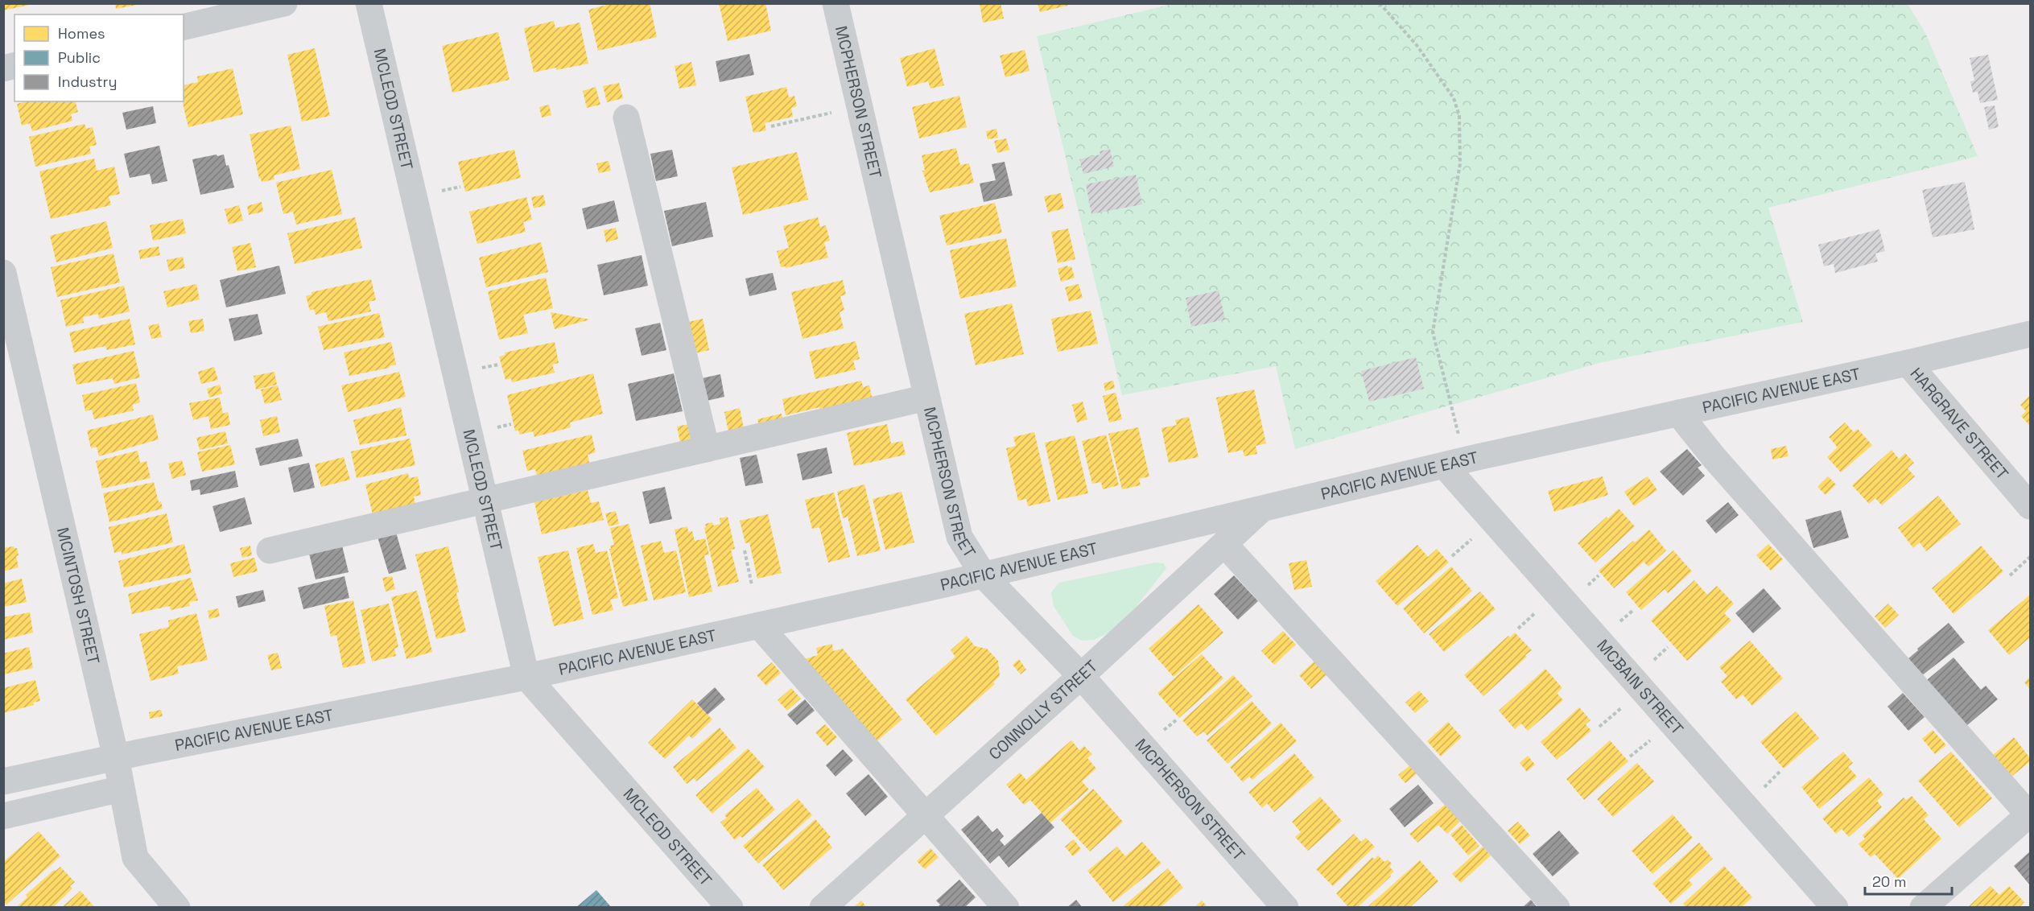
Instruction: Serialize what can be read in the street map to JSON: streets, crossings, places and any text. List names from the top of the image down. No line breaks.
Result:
{"streets":{"street":["MCPHERSON STREET","MCLEOD STREET","PACIFIC AVENUE EAST","HARGRAVE STREET","MCINTOSH STREET","MCBAIN STREET","CONNOLLY STREET"]},"crossings":[["MCPHERSON STREET","PACIFIC AVENUE EAST"],["MCPHERSON STREET","CONNOLLY STREET"],["MCLEOD STREET","PACIFIC AVENUE EAST"],["PACIFIC AVENUE EAST","HARGRAVE STREET"],["PACIFIC AVENUE EAST","MCINTOSH STREET"],["PACIFIC AVENUE EAST","MCBAIN STREET"],["PACIFIC AVENUE EAST","CONNOLLY STREET"]],"legend":["Homes","Public","Industry"],"scale_bar":"20 m"}
